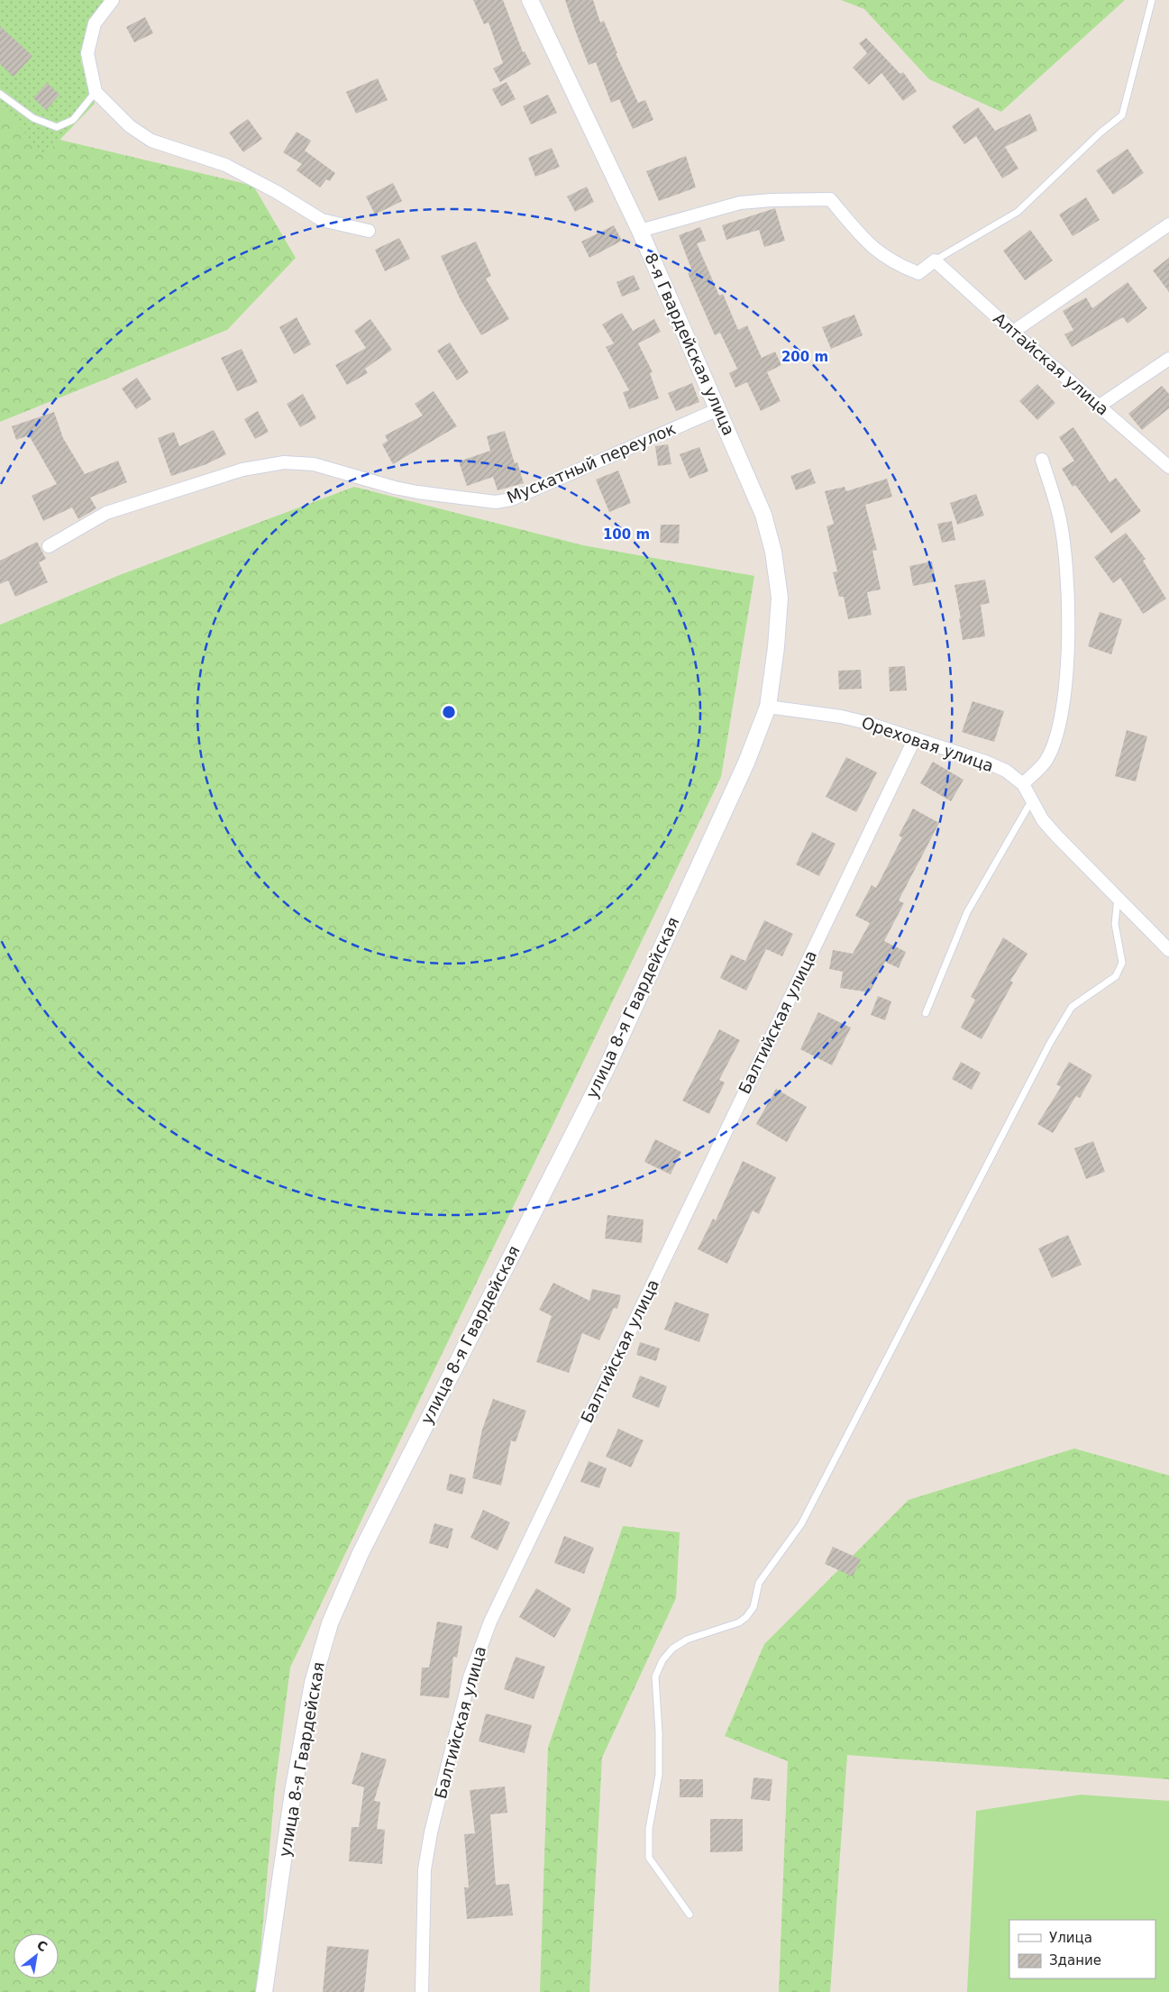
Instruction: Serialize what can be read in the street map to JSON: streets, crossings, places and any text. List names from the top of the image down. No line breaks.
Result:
{"streets":{"street":["8-я Гвардейская улица","Алтайская улица","Мускатный переулок","Ореховая улица","улица 8-я Гвардейская","Балтийская улица"]},"crossings":[["8-я Гвардейская улица","Мускатный переулок"],["8-я Гвардейская улица","Ореховая улица"],["8-я Гвардейская улица","улица 8-я Гвардейская"],["Ореховая улица","улица 8-я Гвардейская"],["Ореховая улица","Балтийская улица"]],"legend":["Улица","Здание"],"north":"top right","rings":["200 m","100 m"]}
